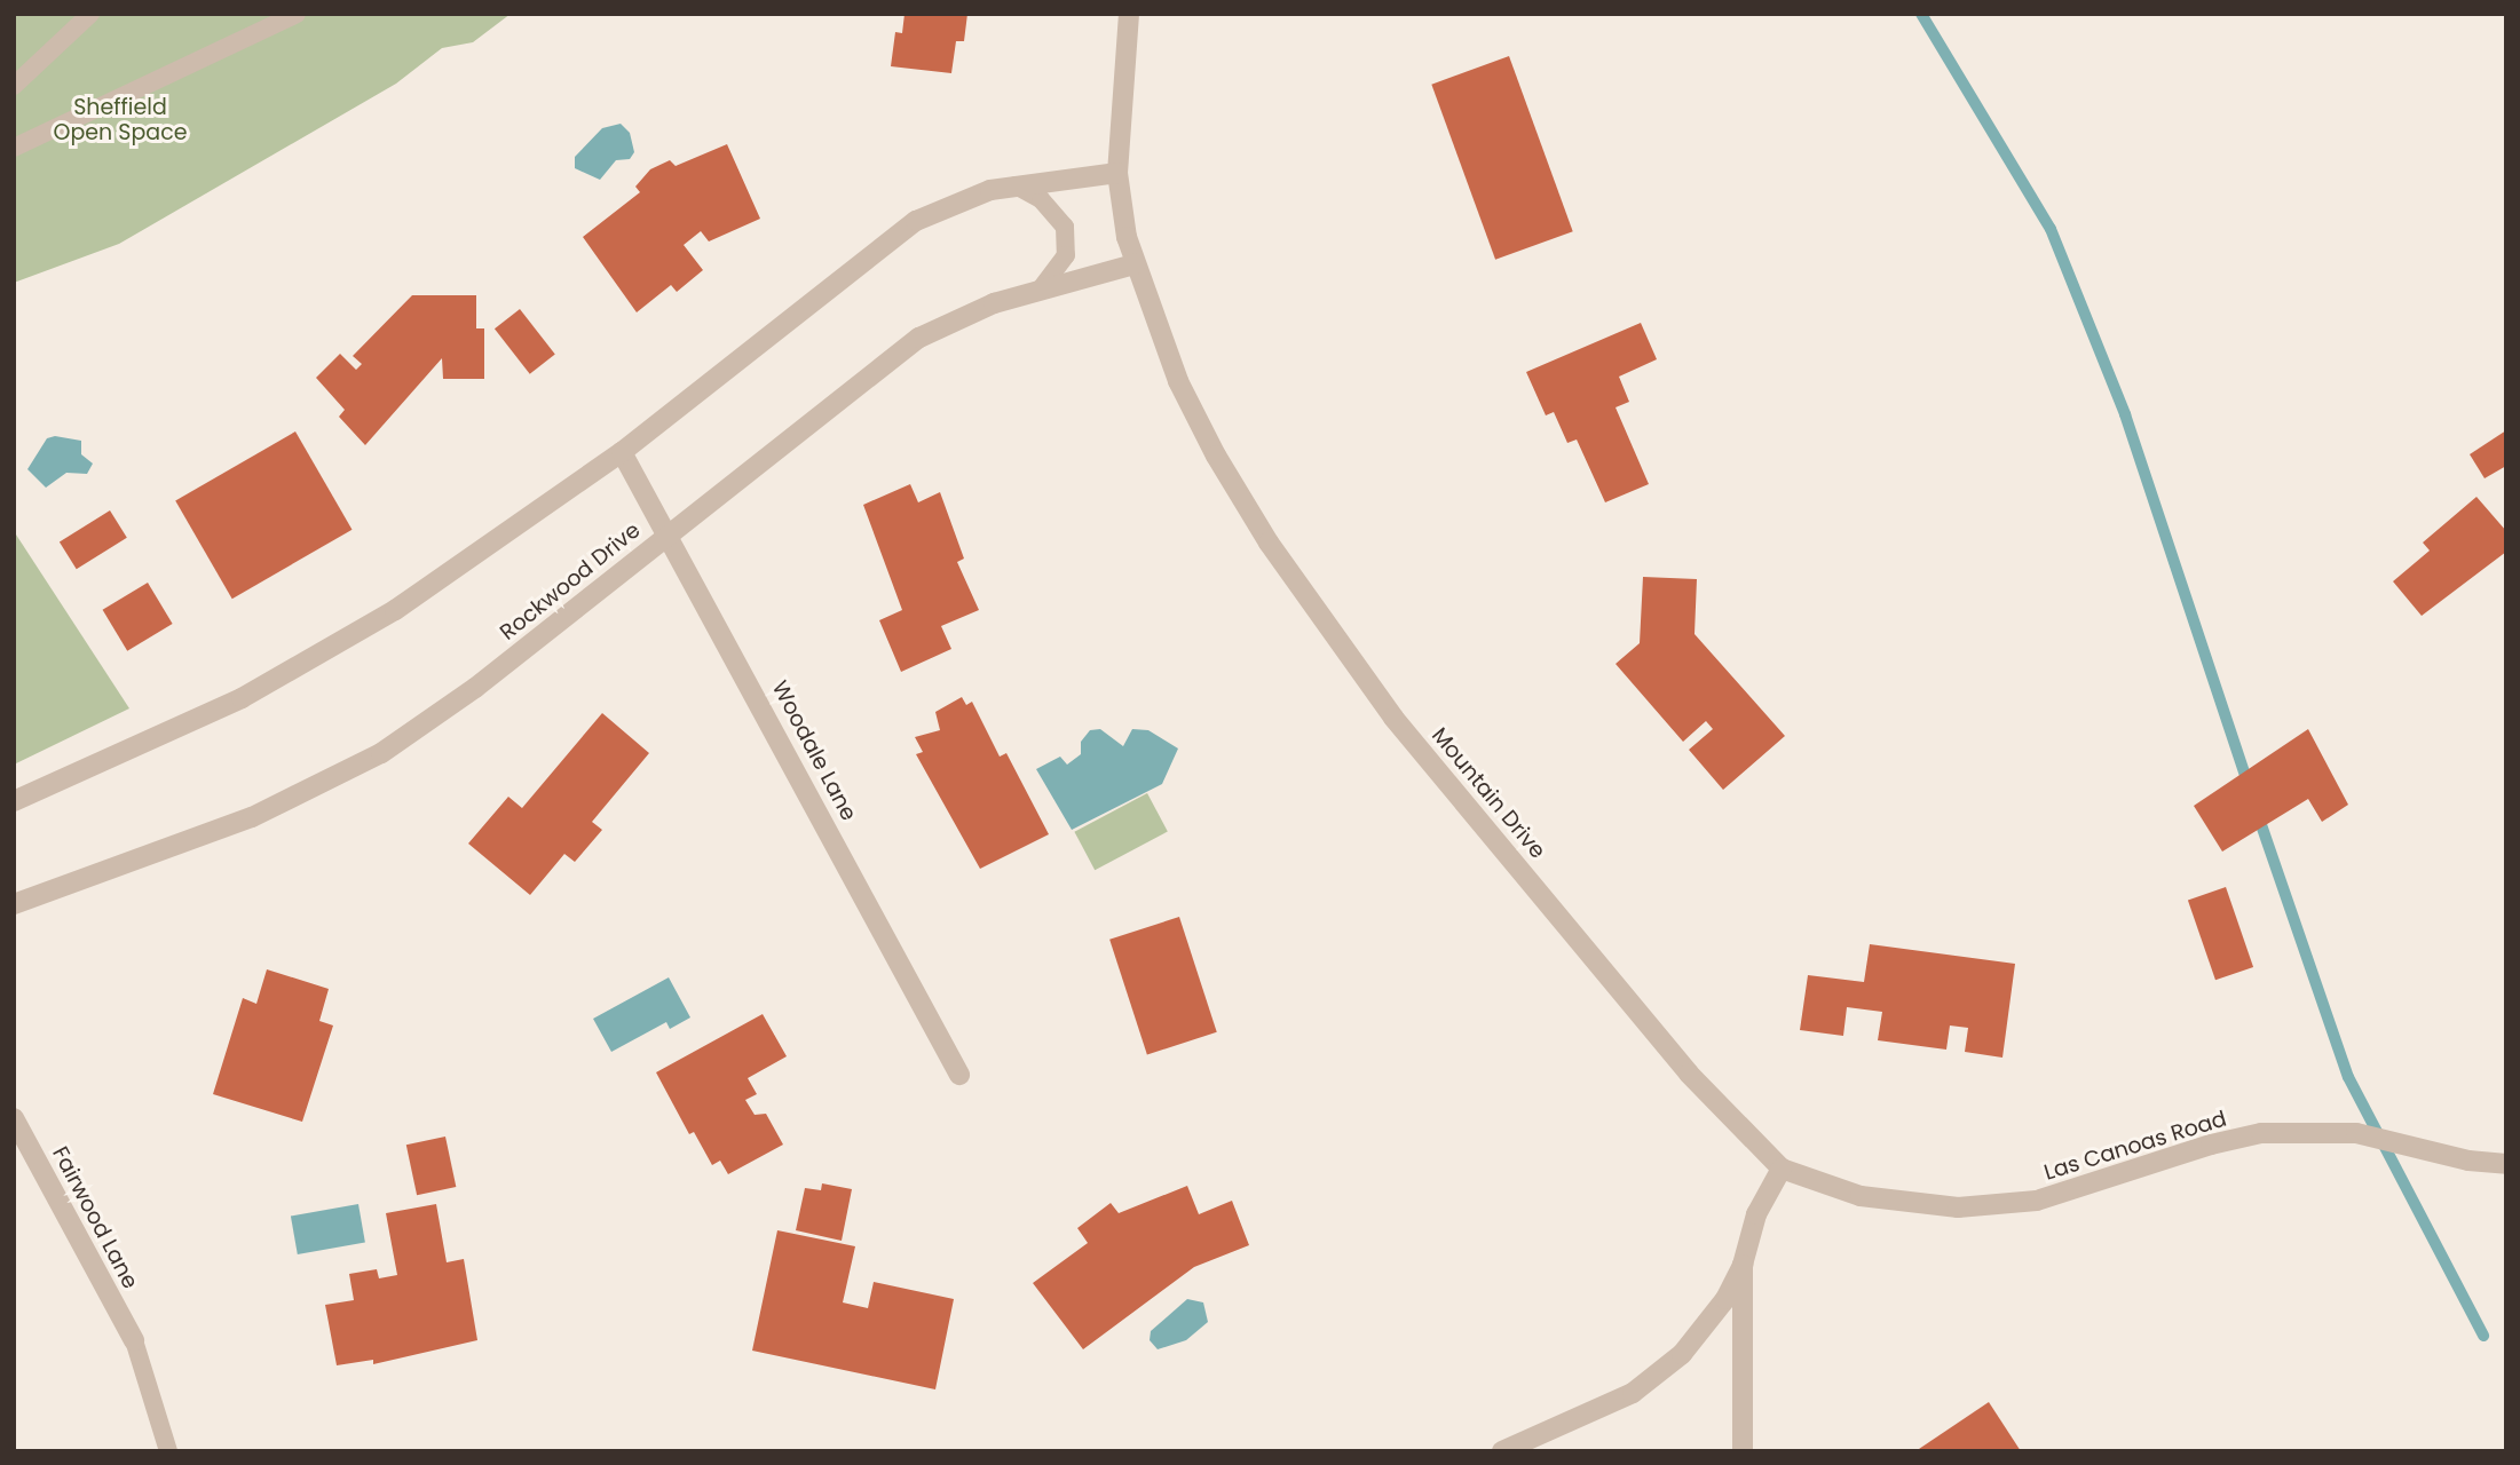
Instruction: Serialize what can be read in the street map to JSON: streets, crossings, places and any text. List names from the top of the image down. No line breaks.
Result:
{"streets":{"street":["Rockwood Drive","Woodale Lane","Mountain Drive","Las Canoas Road","Fairwood Lane"]},"crossings":[["Rockwood Drive","Woodale Lane"],["Rockwood Drive","Mountain Drive"],["Mountain Drive","Las Canoas Road"]],"parks":["Sheffield Open Space"]}
